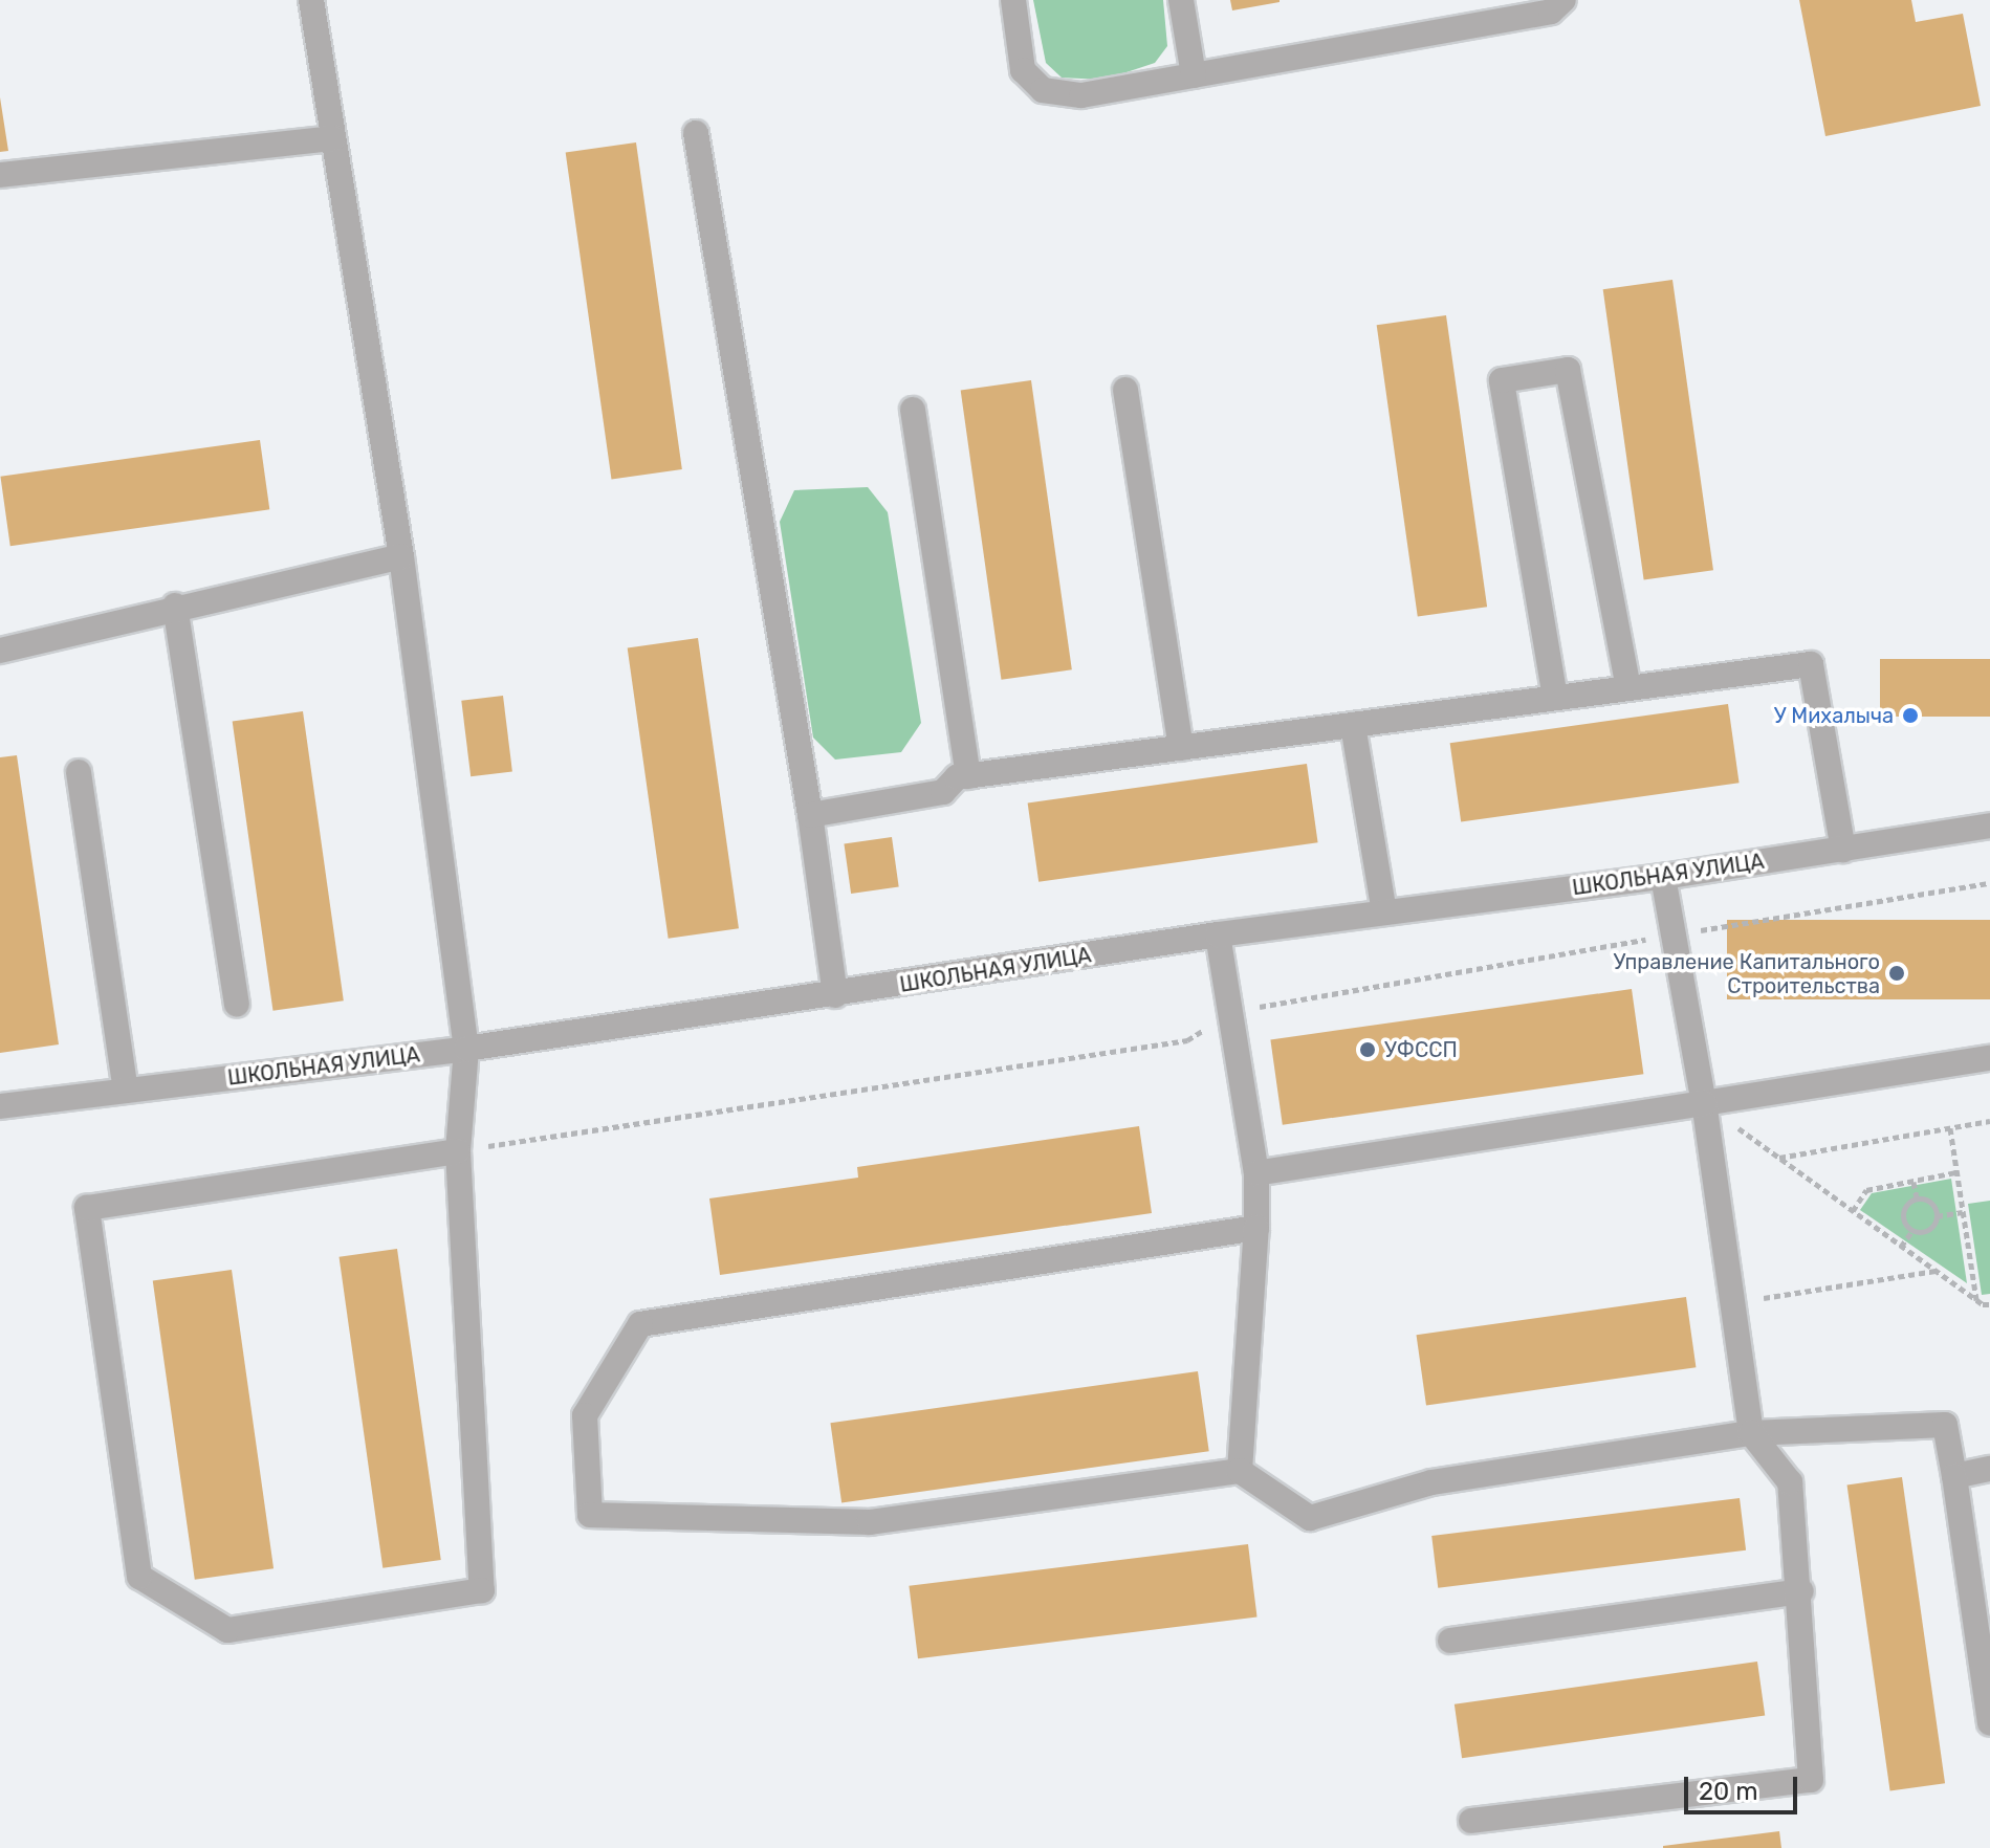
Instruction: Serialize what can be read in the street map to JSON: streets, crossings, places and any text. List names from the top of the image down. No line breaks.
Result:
{"streets":{"street":["ШКОЛЬНАЯ УЛИЦА"]},"places":["У Михалыча","Управление Капитального Строительства","УФССП"],"scale_bar":"20 m"}
